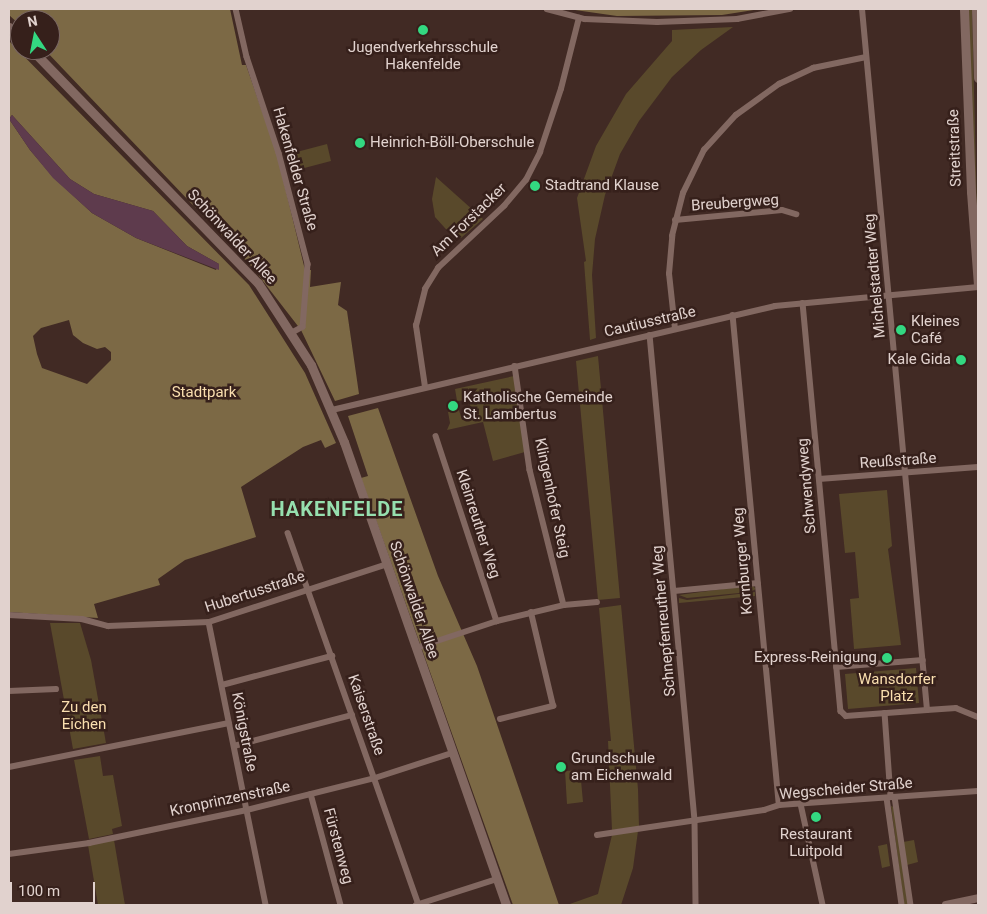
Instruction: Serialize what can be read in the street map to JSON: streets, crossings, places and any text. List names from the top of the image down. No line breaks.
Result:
{"streets":{"main road":["Streitstraße","Schönwalder Allee"],"street":["Hakenfelder Straße","Breubergweg","Am Forstacker","Michelstadter Weg","Cautiusstraße","Reußstraße","Schwendyweg","Klingenhofer Steig","Kleinreuther Weg","Kornburger Weg","Hubertusstraße","Schnepfenreuther Weg","Kaiserstraße","Königstraße","Wegscheider Straße","Kronprinzenstraße","Fürstenweg"]},"crossings":[["Streitstraße","Cautiusstraße"],["Hakenfelder Straße","Schönwalder Allee"],["Am Forstacker","Cautiusstraße"],["Schönwalder Allee","Cautiusstraße"],["Schönwalder Allee","Hubertusstraße"],["Schönwalder Allee","Kronprinzenstraße"],["Michelstadter Weg","Cautiusstraße"],["Michelstadter Weg","Reußstraße"],["Cautiusstraße","Schwendyweg"],["Cautiusstraße","Klingenhofer Steig"],["Cautiusstraße","Kornburger Weg"],["Cautiusstraße","Schnepfenreuther Weg"],["Reußstraße","Schwendyweg"],["Kornburger Weg","Wegscheider Straße"],["Hubertusstraße","Kaiserstraße"],["Hubertusstraße","Königstraße"],["Schnepfenreuther Weg","Wegscheider Straße"],["Kaiserstraße","Kronprinzenstraße"],["Königstraße","Kronprinzenstraße"],["Kronprinzenstraße","Fürstenweg"]],"districts":["HAKENFELDE"],"parks":["Stadtpark","Wansdorfer Platz","Zu den Eichen"],"places":["Jugendverkehrsschule Hakenfelde","Heinrich-Böll-Oberschule","Stadtrand Klause","Kleines Café","Kale Gida","Katholische Gemeinde St. Lambertus","Express-Reinigung","Grundschule am Eichenwald","Restaurant Luitpold"],"scale_bar":"100 m","north":"top"}
